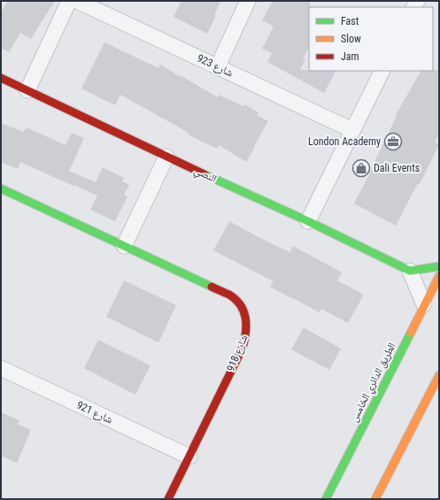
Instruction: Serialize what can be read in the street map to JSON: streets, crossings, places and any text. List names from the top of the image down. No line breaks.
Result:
{"streets":{"street":["شارع 923","النصي","شارع 918","الطريق الدائري الخامس","شارع 921"]},"crossings":[["شارع 918","شارع 921"]],"places":{"office":["London Academy"],"shop":["Dali Events"]},"legend":["Fast","Slow","Jam"]}
